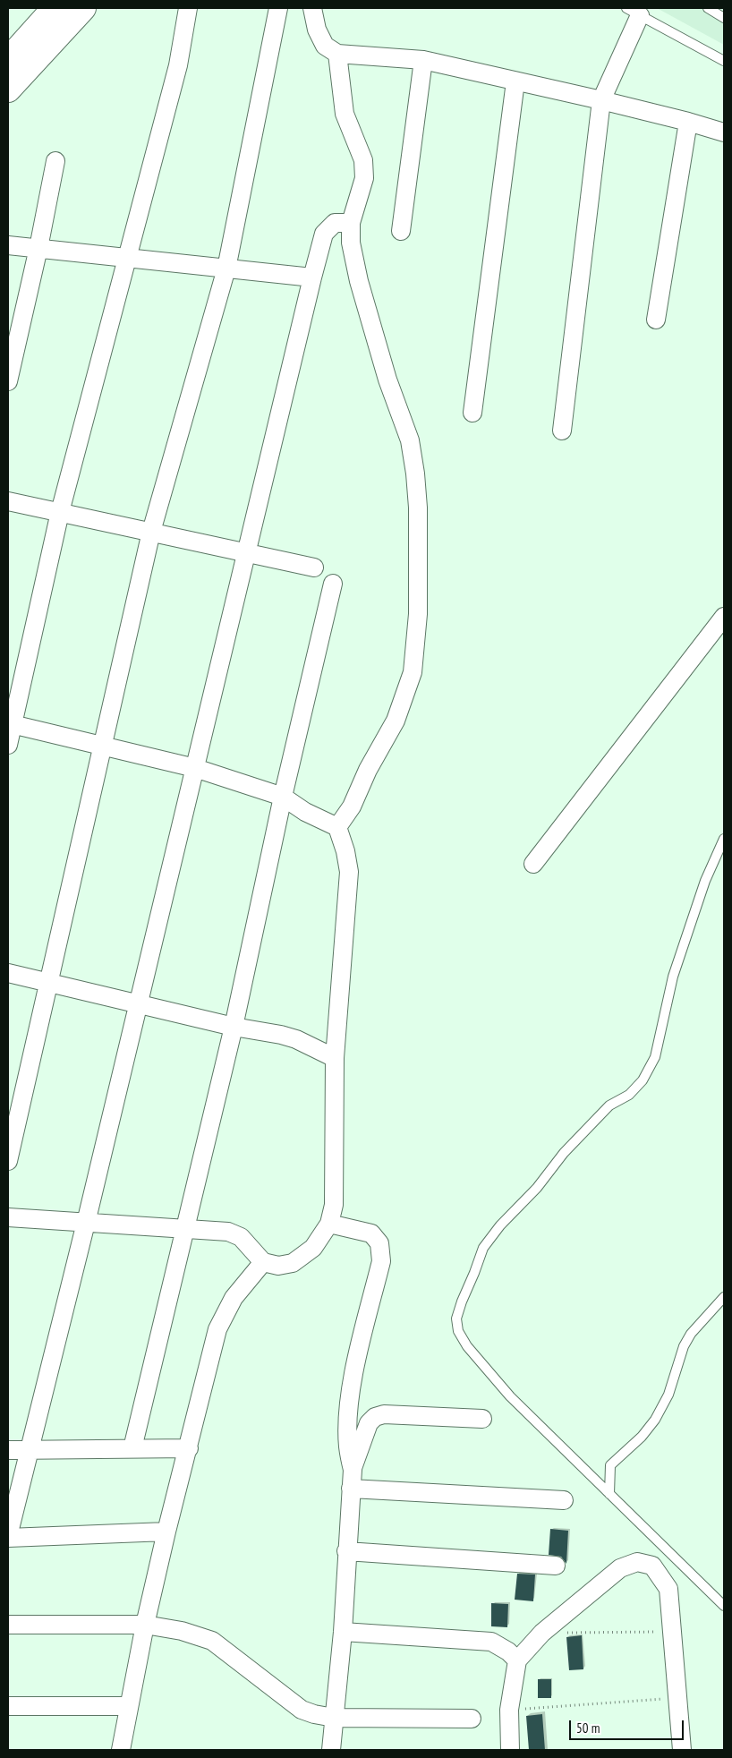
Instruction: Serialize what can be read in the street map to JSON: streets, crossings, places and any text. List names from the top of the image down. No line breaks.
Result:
{"scale_bar":"50 m"}
